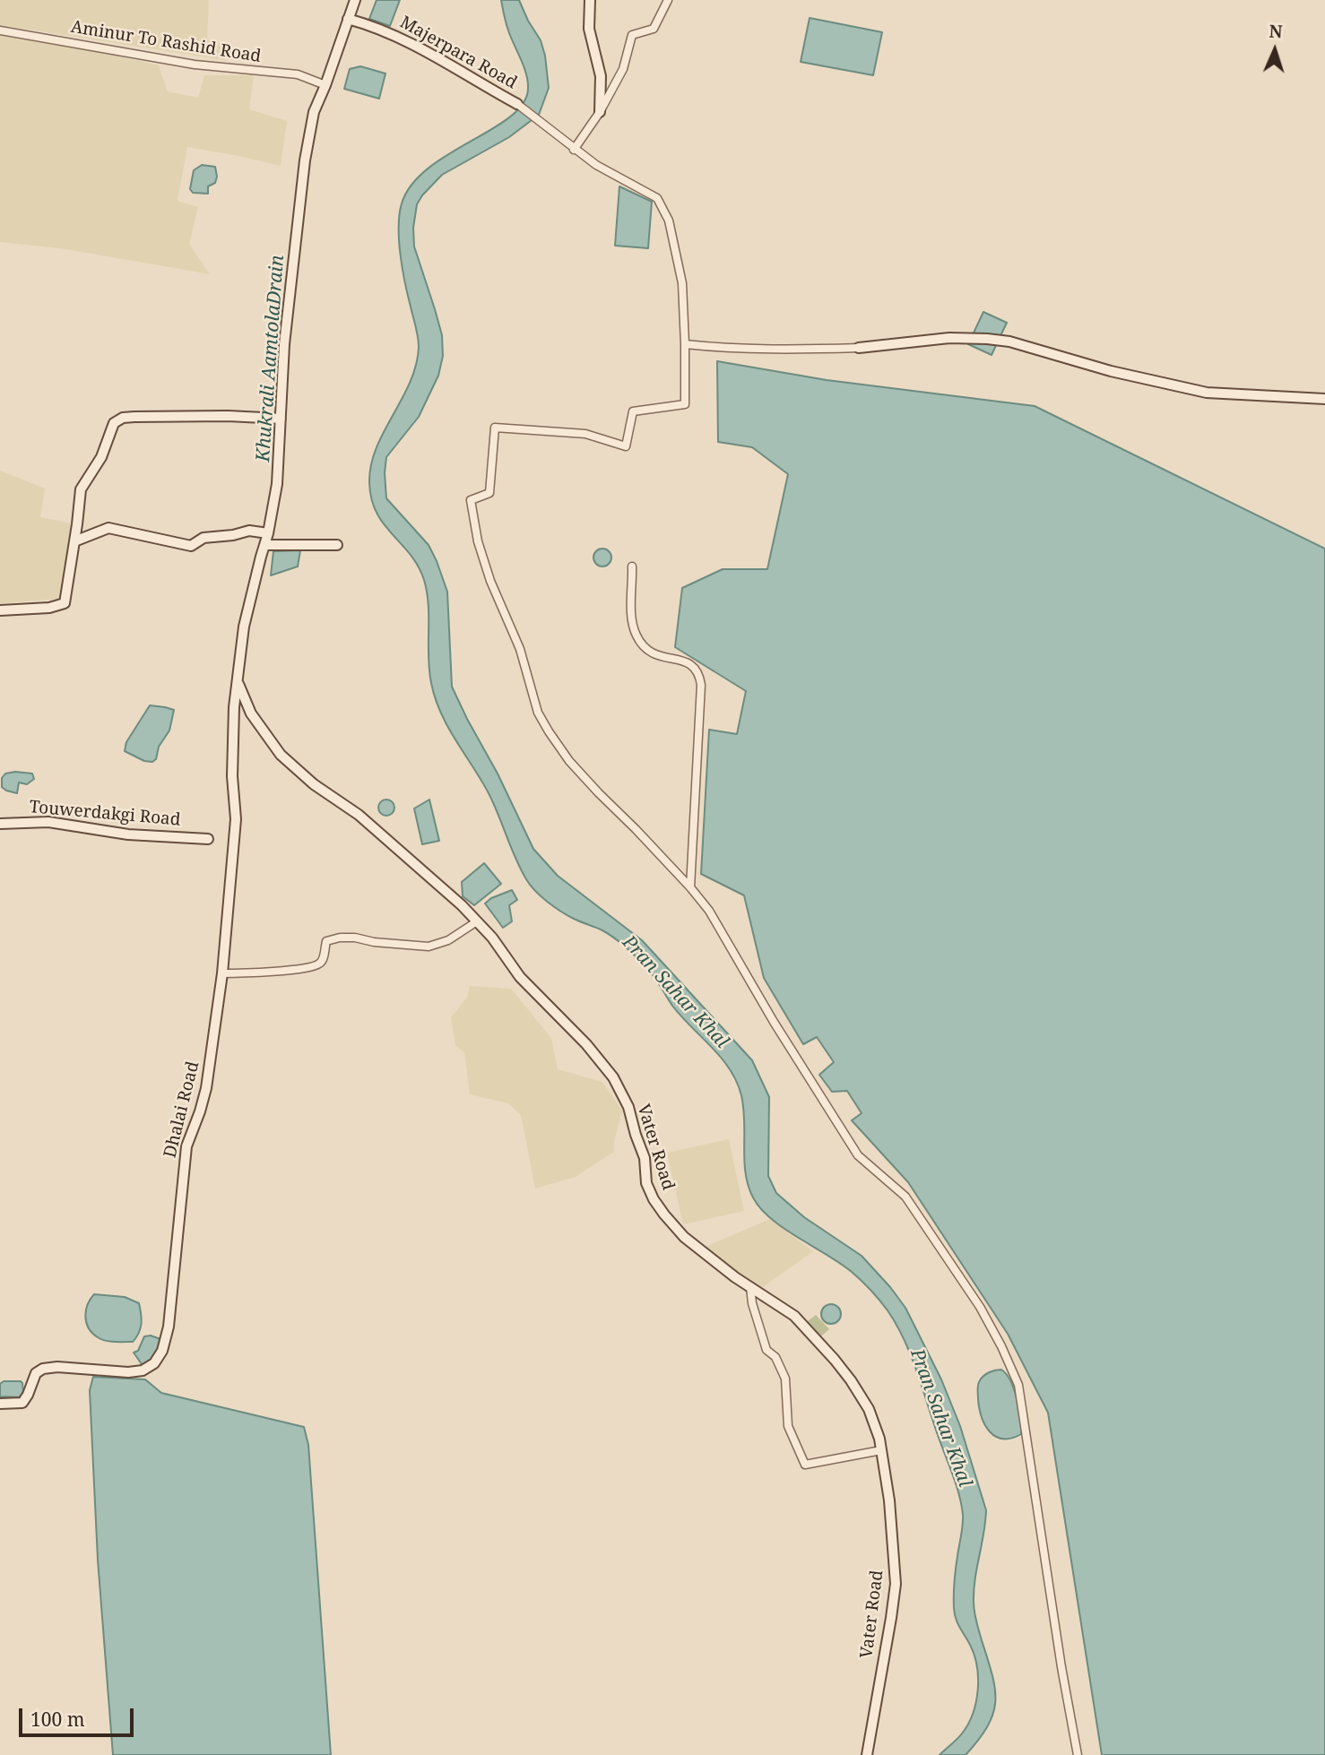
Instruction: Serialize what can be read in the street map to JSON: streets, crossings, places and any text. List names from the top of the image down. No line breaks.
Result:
{"streets":{"street":["Aminur To Rashid Road","Majerpara Road","Touwerdakgi Road","Dhalai Road","Vater Road"]},"crossings":[["Aminur To Rashid Road","Dhalai Road"],["Majerpara Road","Dhalai Road"],["Dhalai Road","Vater Road"]],"water":["Khukrali AamtolaDrain","Pran Sahar Khal"],"scale_bar":"100 m","north":"top"}
